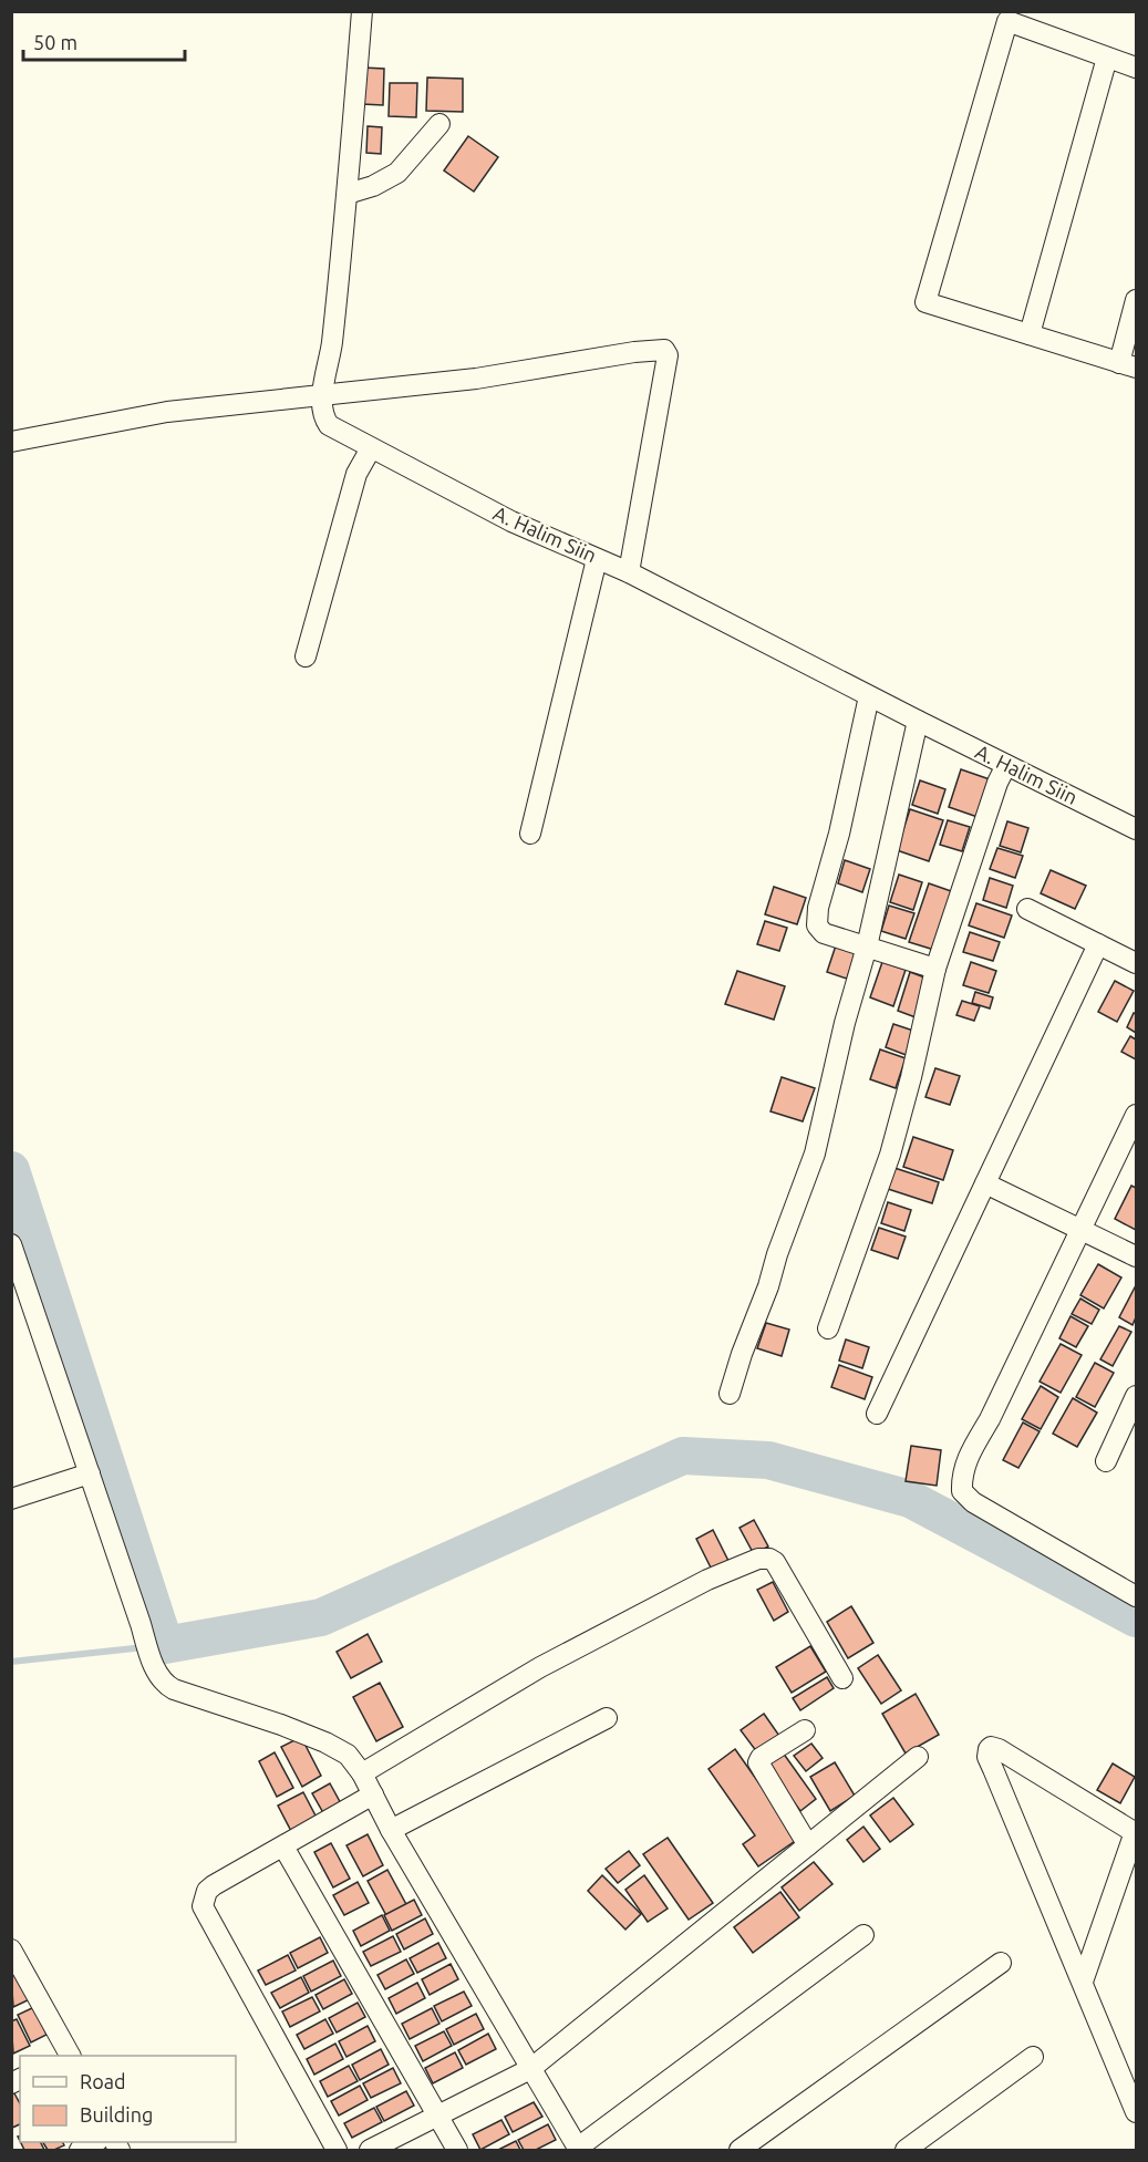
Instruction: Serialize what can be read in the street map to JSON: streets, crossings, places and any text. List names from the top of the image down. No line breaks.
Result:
{"streets":{"street":["A. Halim Siin"]},"legend":["Road","Building"],"scale_bar":"50 m"}
